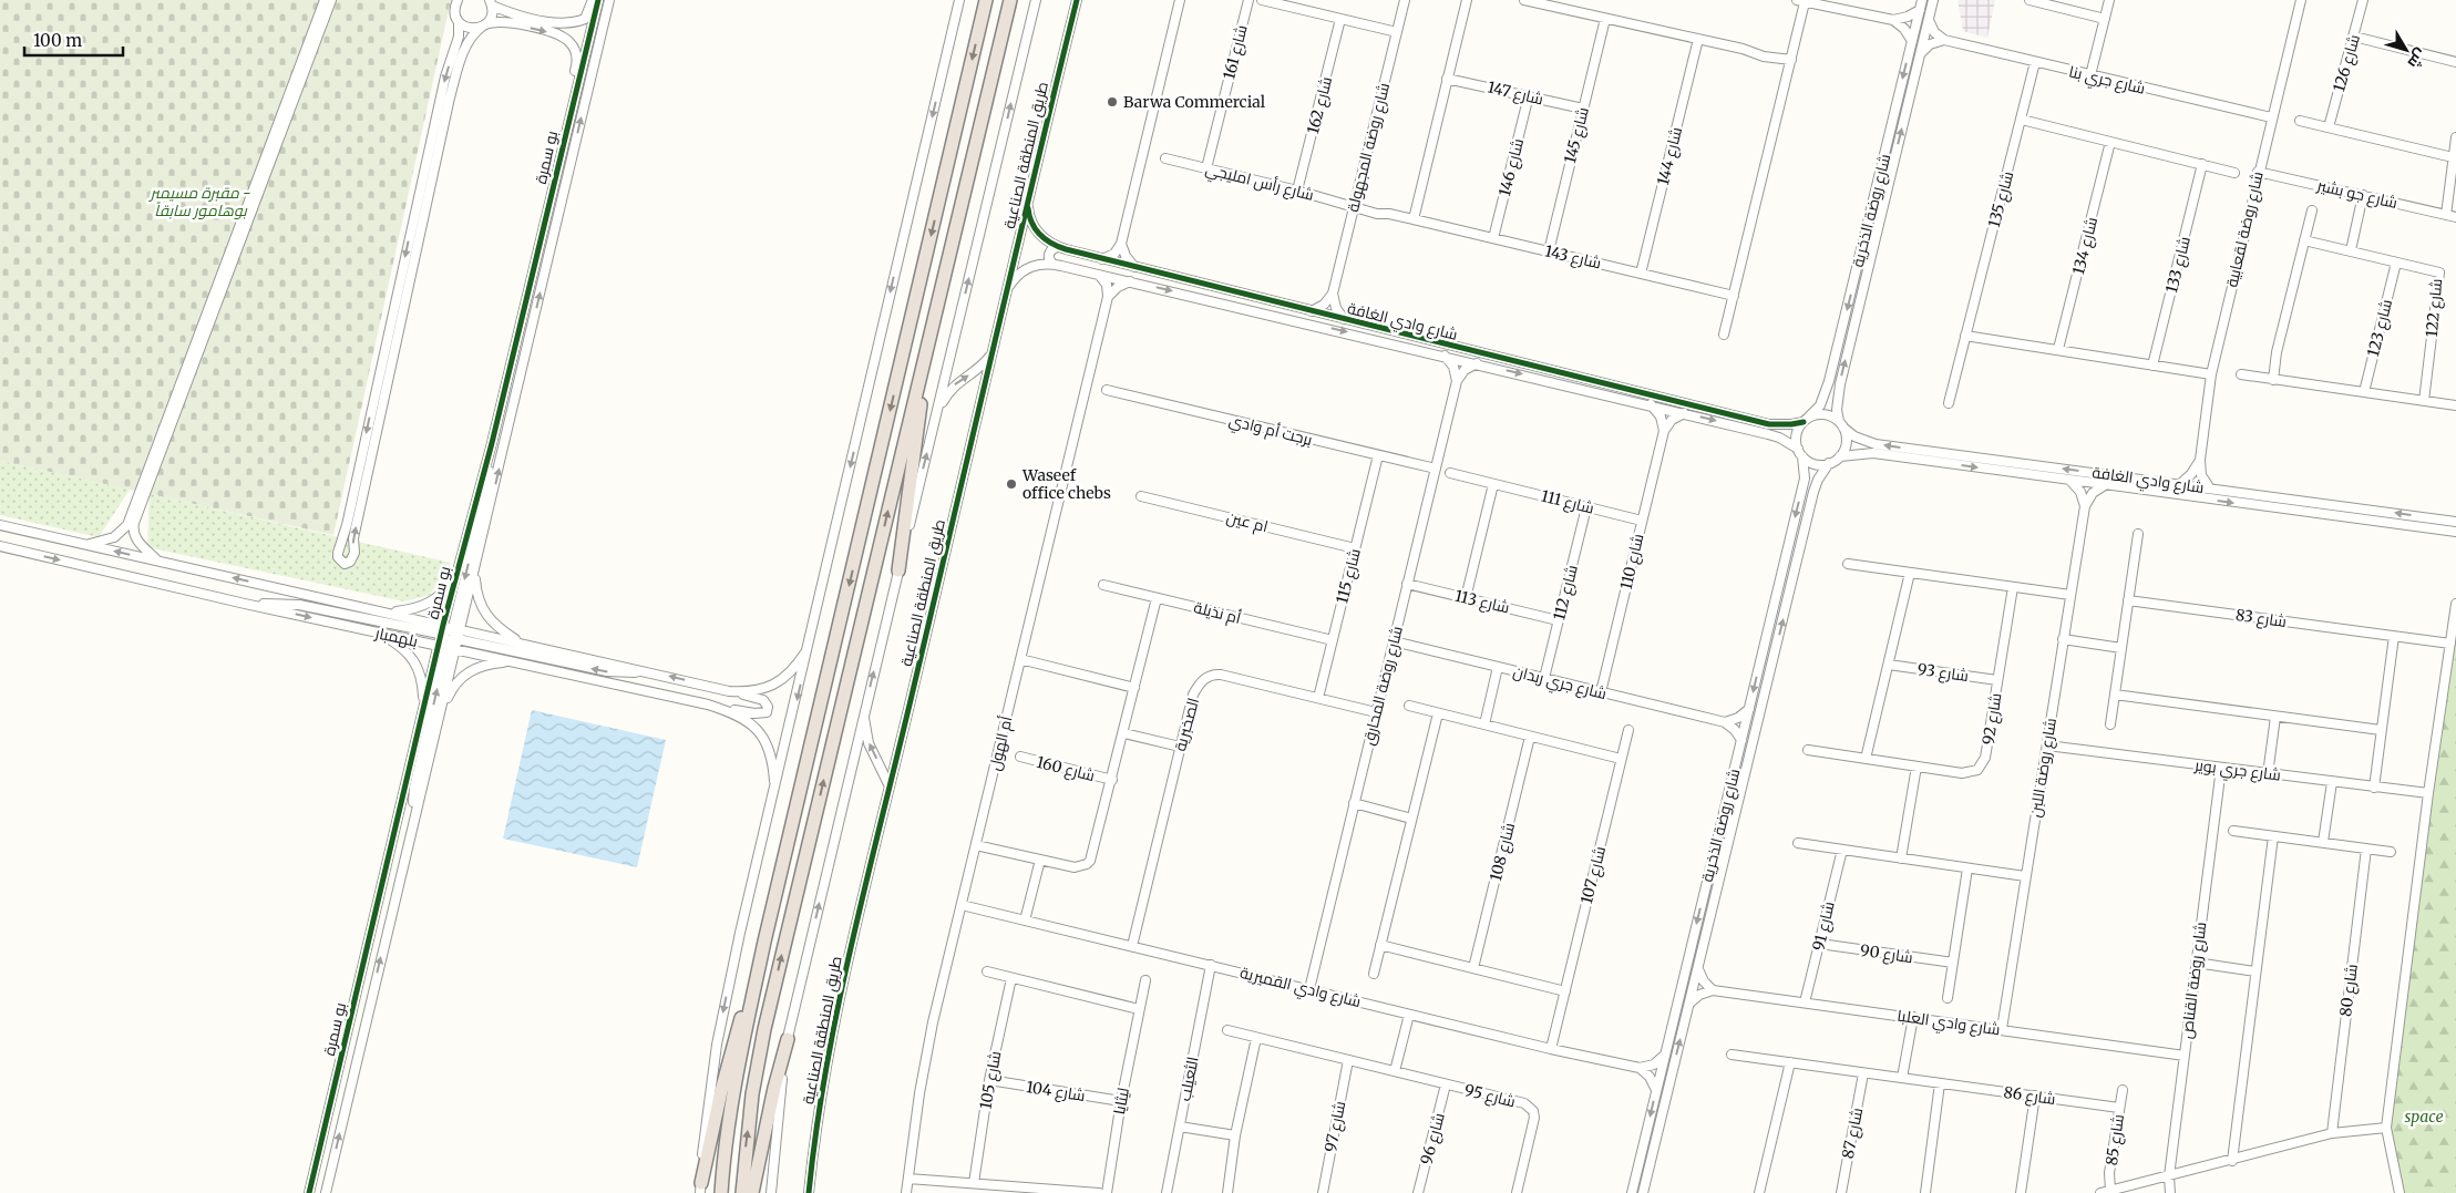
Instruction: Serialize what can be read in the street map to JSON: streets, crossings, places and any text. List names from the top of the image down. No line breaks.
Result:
{"streets":{"street":["شارع 161","شارع 126","شارع جري بنا","شارع 147","شارع 162","شارع 145","شارع روضة المجهولة","طريق المنطقة الصناعية","شارع 144","بو سمرة","شارع 146","شارع رأس امليجي","شارع جو بشير","شارع 135","شارع روضة الذخرية","شارع روضة لقعابية","شارع 134","شارع 143","شارع 133","شارع 122","شارع وادي الغافة","شارع 123","برجت أم وادي","شارع 111","ام عين","شارع 110","شارع 115","شارع 112","شارع 113","أم نذيلة","شارع 83","بلهمبار","شارع 93","شارع جري ربدان","شارع روضة المحارق","شارع 92","الصخبرية","أم الهول","شارع روضة اللبن","شارع 160","شارع جري بوير","شارع 108","شارع 107","شارع 91","شارع 90","شارع روضة القناص","شارع وادي القميرية","شارع 80","شارع وادي العلبا","الثعيلب","شارع 105","شارع 104","شارع 95","شارع 86","ليثايا","شارع 97","شارع 87","شارع 96","شارع 85"]},"crossings":[["شارع 161","شارع رأس امليجي"],["شارع جري بنا","شارع 135"],["شارع جري بنا","شارع روضة لقعابية"],["شارع 147","شارع 145"],["شارع 147","شارع 146"],["شارع 162","شارع رأس امليجي"],["شارع 145","شارع 143"],["شارع روضة المجهولة","شارع رأس امليجي"],["شارع روضة المجهولة","شارع 143"],["طريق المنطقة الصناعية","شارع وادي الغافة"],["شارع 144","شارع 143"],["بو سمرة","بلهمبار"],["شارع 146","شارع 143"],["شارع رأس امليجي","شارع 143"],["شارع جو بشير","شارع روضة لقعابية"],["شارع روضة الذخرية","شارع وادي الغافة"],["شارع روضة لقعابية","شارع وادي الغافة"],["شارع 122","شارع 123"],["برجت أم وادي","شارع 115"],["برجت أم وادي","شارع روضة المحارق"],["شارع 111","شارع 110"],["شارع 111","شارع 112"],["ام عين","شارع 115"],["شارع 110","شارع جري ربدان"],["شارع 115","أم نذيلة"],["شارع 115","الصخبرية"],["شارع 112","شارع 113"],["شارع 112","شارع جري ربدان"],["شارع 113","شارع روضة المحارق"],["شارع 93","شارع 92"],["شارع جري ربدان","شارع روضة المحارق"],["شارع روضة المحارق","الصخبرية"],["شارع روضة المحارق","شارع وادي القميرية"],["الصخبرية","شارع وادي القميرية"],["أم الهول","شارع وادي القميرية"],["شارع روضة اللبن","شارع جري بوير"],["شارع روضة اللبن","شارع وادي العلبا"],["شارع جري بوير","شارع روضة القناص"],["شارع 107","شارع وادي القميرية"],["شارع 91","شارع 90"],["شارع 91","شارع وادي العلبا"],["شارع روضة القناص","شارع وادي العلبا"],["شارع روضة القناص","شارع 85"],["شارع وادي القميرية","الثعيلب"],["شارع 105","شارع 104"],["شارع 104","ليثايا"],["شارع 95","شارع 97"],["شارع 95","شارع 96"],["شارع 86","شارع 87"],["شارع 86","شارع 85"]],"parks":["مقبرة مسيمير - بوهامور سابقاً","space"],"places":["Barwa Commercial","Waseef office chebs"],"scale_bar":"100 m","north":"bottom right"}
